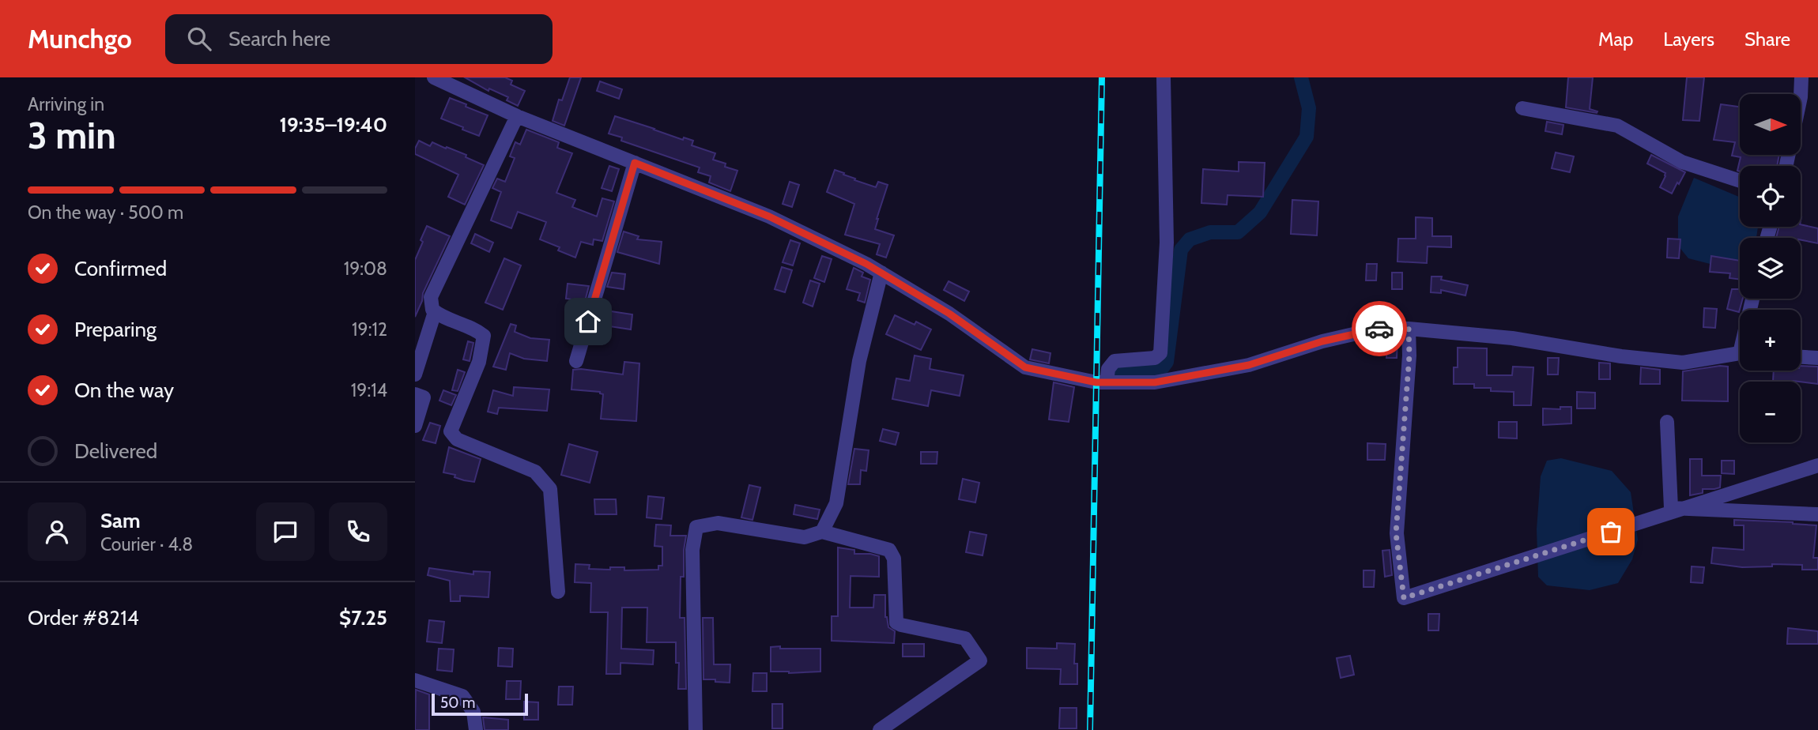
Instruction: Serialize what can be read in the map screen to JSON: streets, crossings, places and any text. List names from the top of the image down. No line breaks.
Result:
{"scale_bar":"50 m","north":"right","page":{"header":"Munchgo","search":"Search here","nav":["Map","Layers","Share"],"heading":["3 min","Arriving in","19:35–19:40"],"panel":["Sam","Courier · 4.8","Order #8214","$7.25"],"map_buttons":["+","−"],"bar":"On the way · 500 m","list":[["Confirmed","19:08"],["Preparing","19:12"],["On the way","19:14"],"Delivered"],"scale":"50 m"}}
